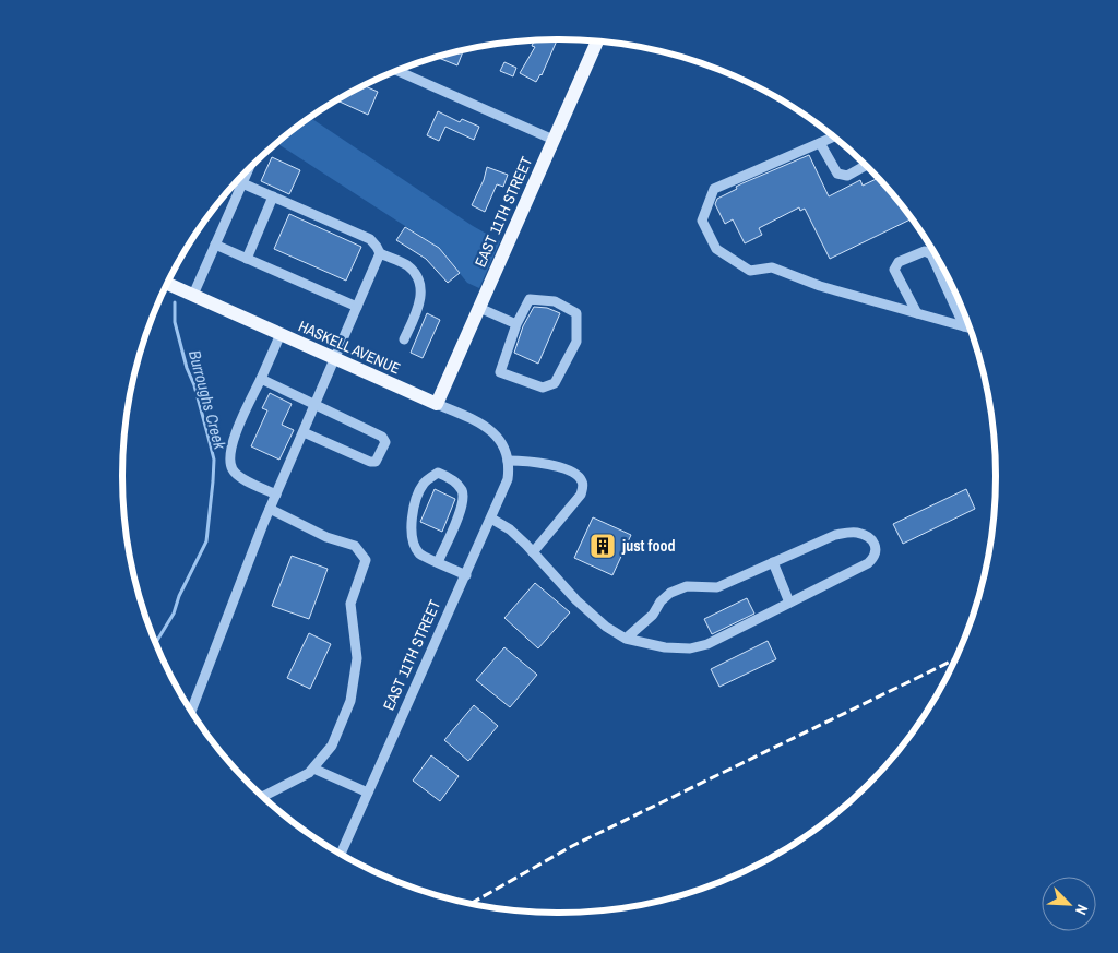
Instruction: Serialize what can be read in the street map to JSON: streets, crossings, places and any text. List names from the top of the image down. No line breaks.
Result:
{"streets":{"main road":["EAST 11TH STREET","HASKELL AVENUE"]},"crossings":[["EAST 11TH STREET","HASKELL AVENUE"]],"water":["Burroughs Creek"],"places":{"building":["just food"]},"north":"bottom right"}
